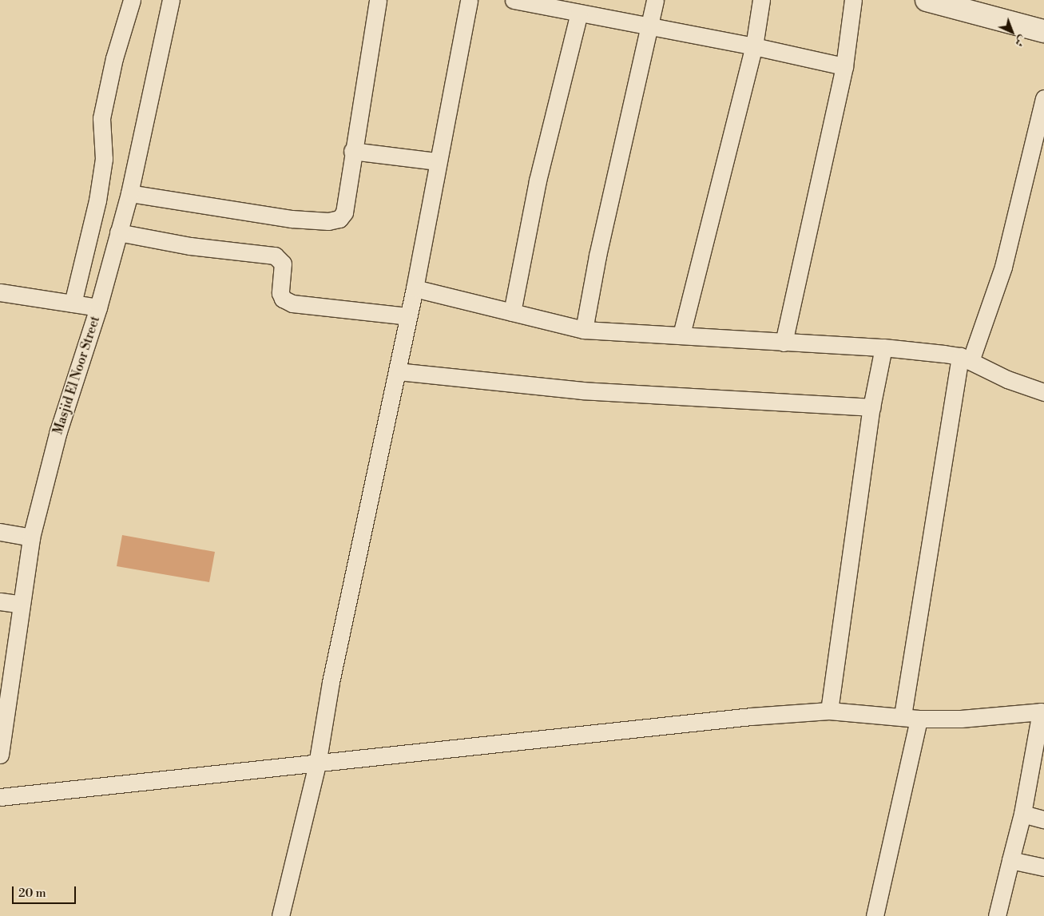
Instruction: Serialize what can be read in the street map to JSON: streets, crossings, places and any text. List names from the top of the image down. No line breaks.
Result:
{"streets":{"street":["Masjid El Noor Street"]},"scale_bar":"20 m","north":"bottom right"}
